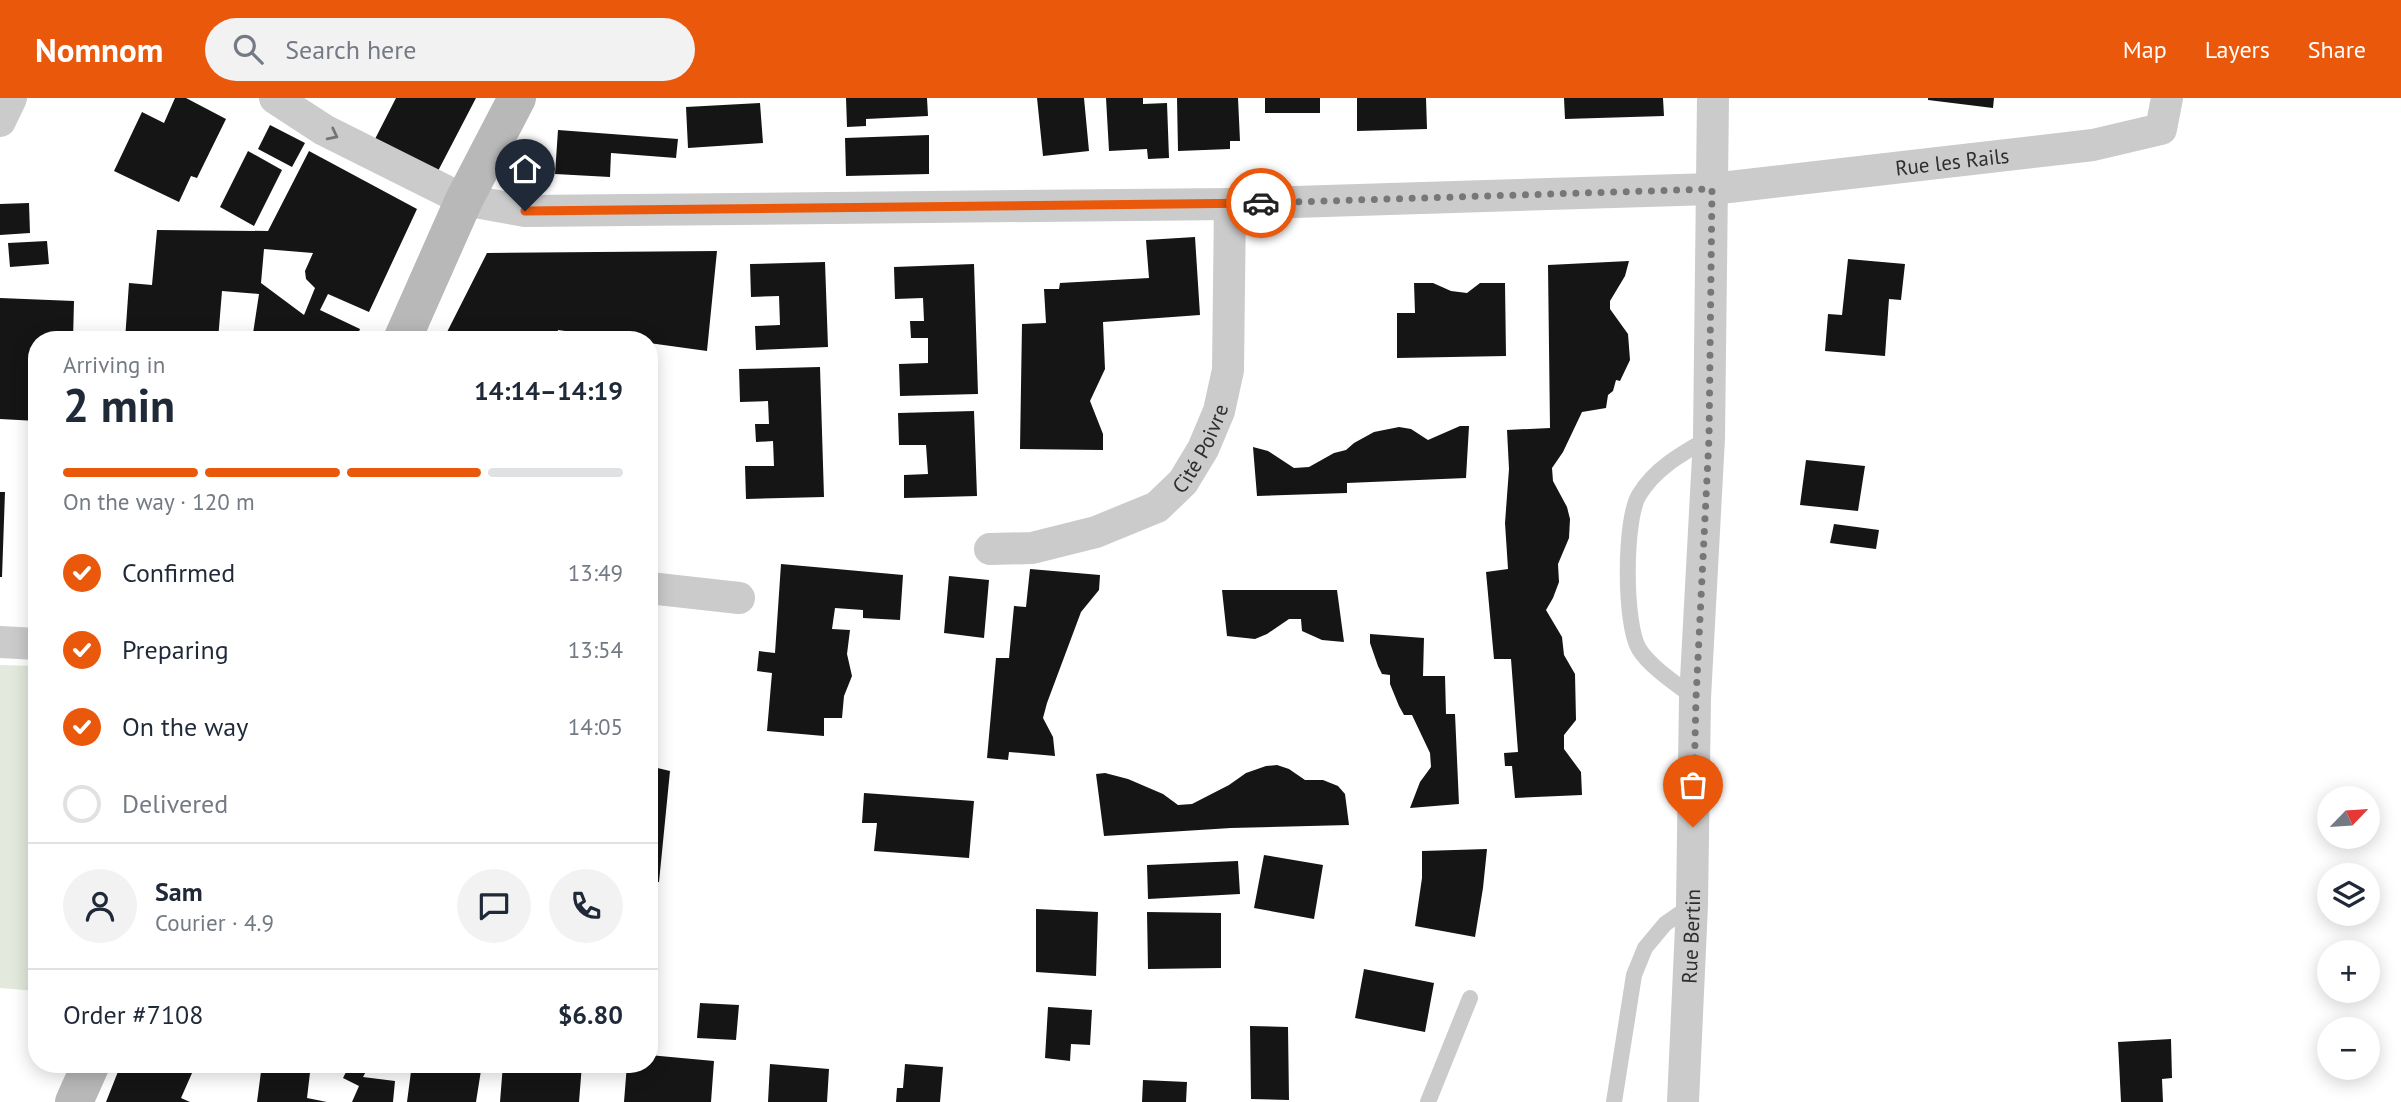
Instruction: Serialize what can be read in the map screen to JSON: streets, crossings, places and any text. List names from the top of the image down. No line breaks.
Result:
{"streets":{"street":["Rue les Rails","Cité Poivre","Rue Bertin"]},"crossings":[["Rue les Rails","Rue Bertin"]],"north":"top right","page":{"header":"Nomnom","search":"Search here","nav":["Map","Layers","Share"],"heading":["2 min","Arriving in","14:14–14:19"],"panel":["Sam","Courier · 4.9","Order #7108","$6.80"],"bar":"On the way · 120 m","list":[["Confirmed","13:49"],["Preparing","13:54"],["On the way","14:05"],"Delivered"],"map_buttons":["+","−"]}}
